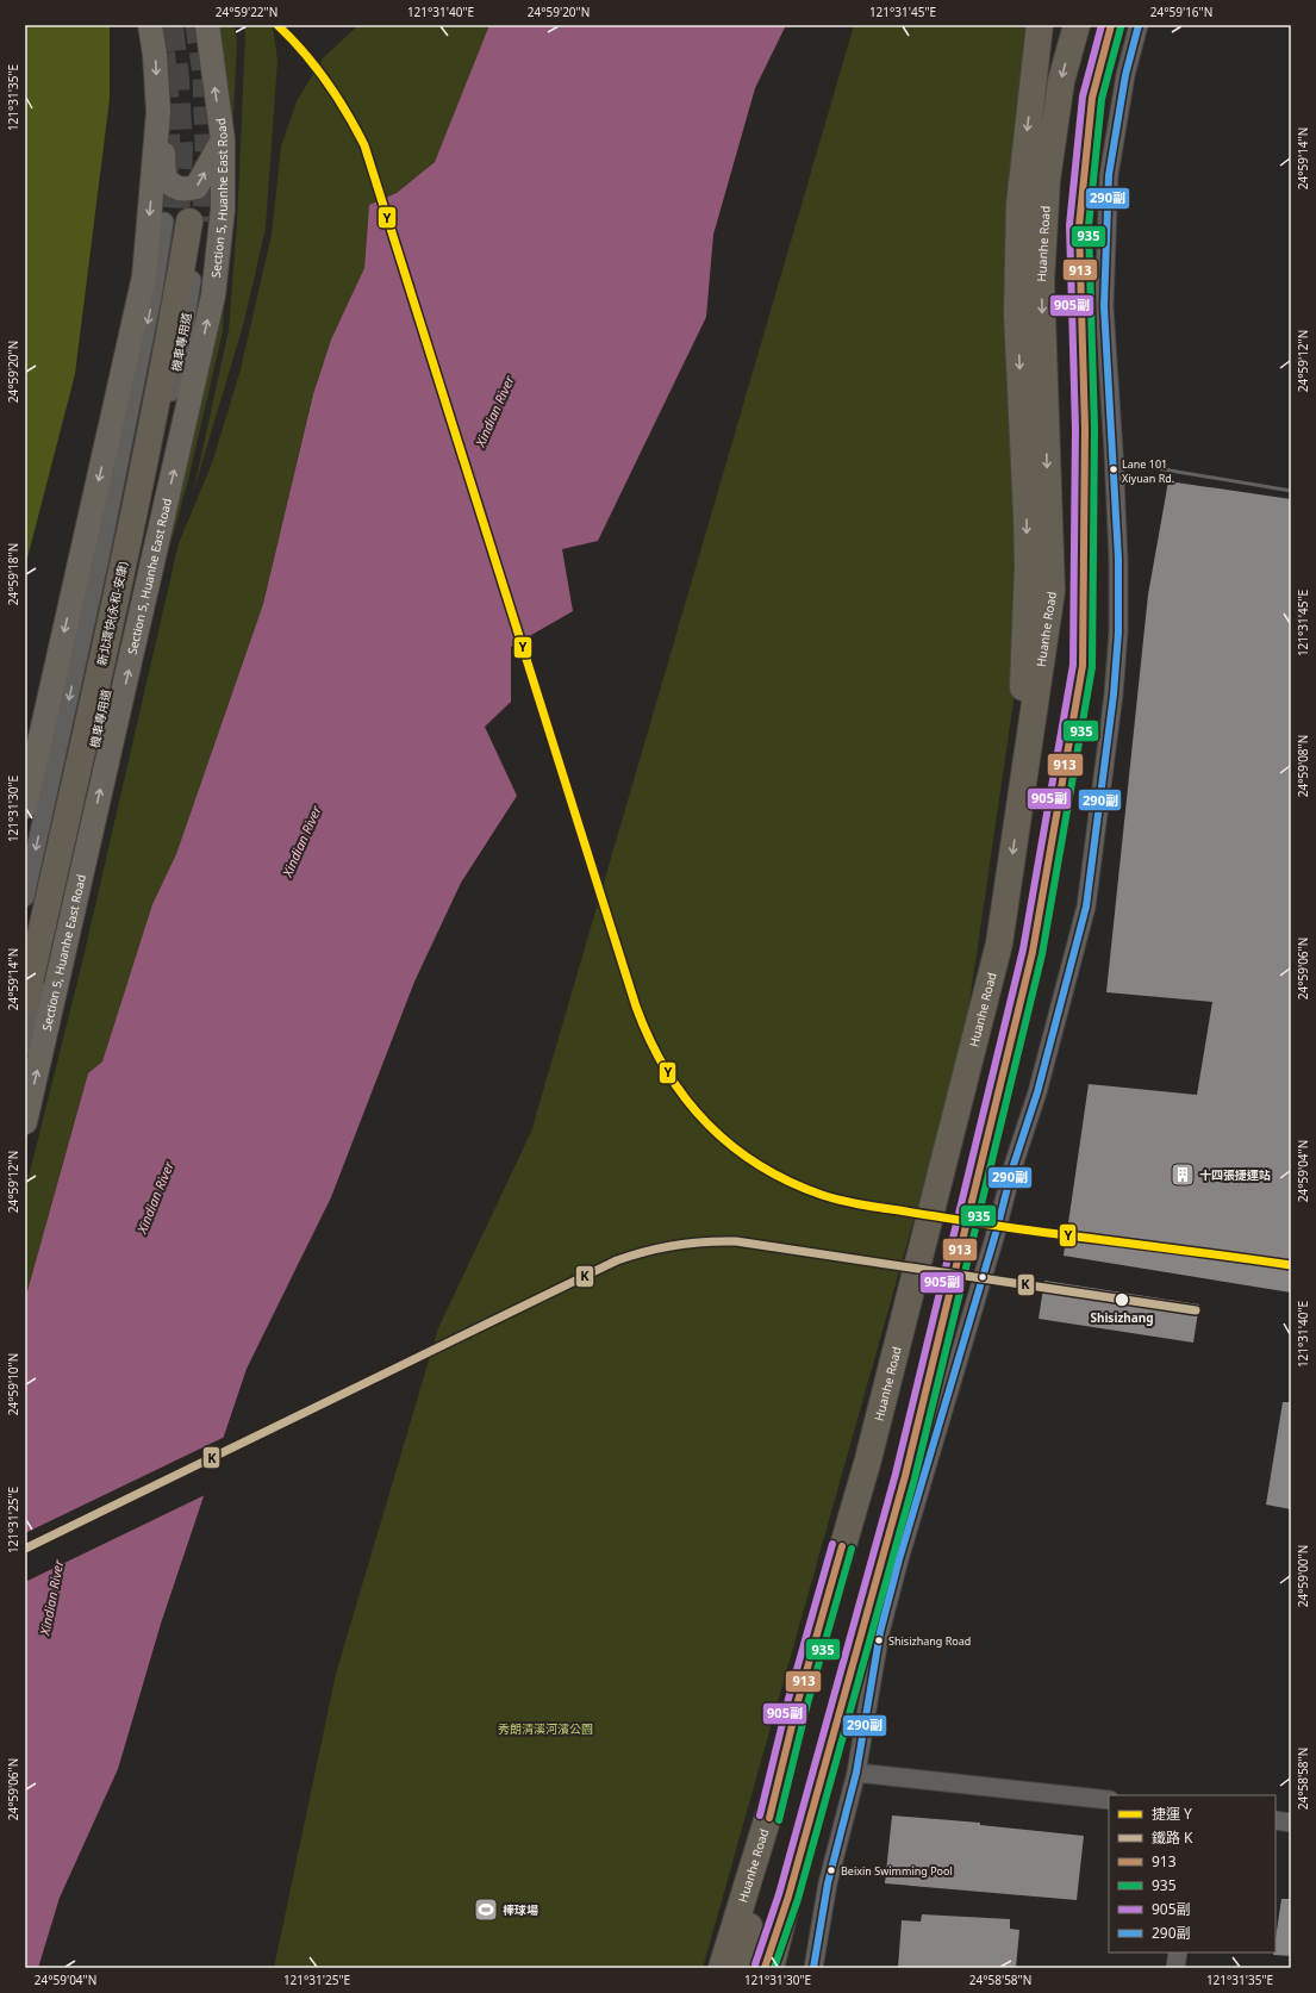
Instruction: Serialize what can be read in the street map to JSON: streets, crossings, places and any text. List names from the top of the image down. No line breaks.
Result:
{"streets":{"highway":["Huanhe Road","新北環快(永和-安康)"],"main road":["Section 5, Huanhe East Road"],"street":["機車專用道"]},"crossings":[["機車專用道","新北環快(永和-安康)"]],"water":["Xindian River"],"parks":["秀朗清溪河濱公園"],"places":{"other":["Lane 101 Xiyuan Rd.","Shisizhang","Shisizhang Road","Beixin Swimming Pool"],"building":["十四張捷運站"],"sports":["棒球場"]},"lines":["metro line Y","transit line 913","transit line 905副","transit line 290副","transit line 935","rail line K"],"legend":["捷運 Y","鐵路 K","913","935","905副","290副"],"coordinates":["24°59'22\"N","121°31'40\"E","24°59'20\"N","121°31'45\"E","24°59'16\"N","121°31'35\"E","24°59'14\"N","24°59'12\"N","24°59'18\"N","24°59'08\"N","121°31'30\"E","24°59'06\"N","24°59'04\"N","24°59'10\"N","121°31'25\"E","24°59'00\"N","24°58'58\"N"]}
